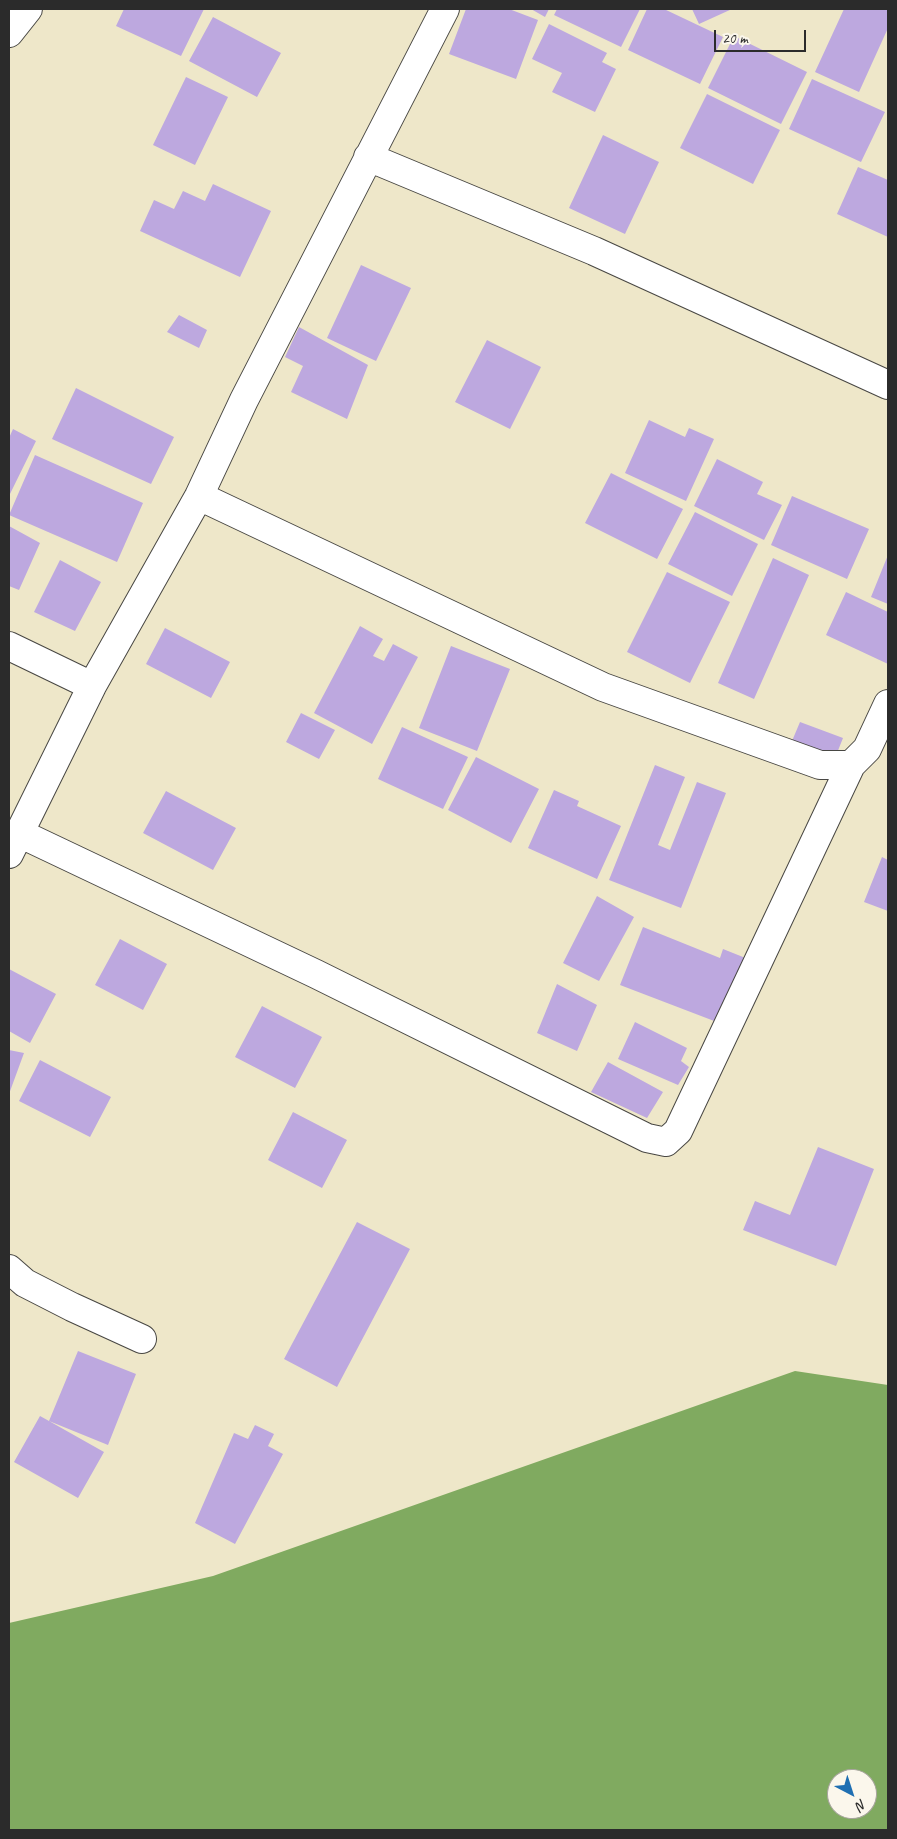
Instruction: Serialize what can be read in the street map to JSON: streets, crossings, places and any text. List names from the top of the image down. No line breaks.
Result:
{"scale_bar":"20 m","north":"bottom right"}
